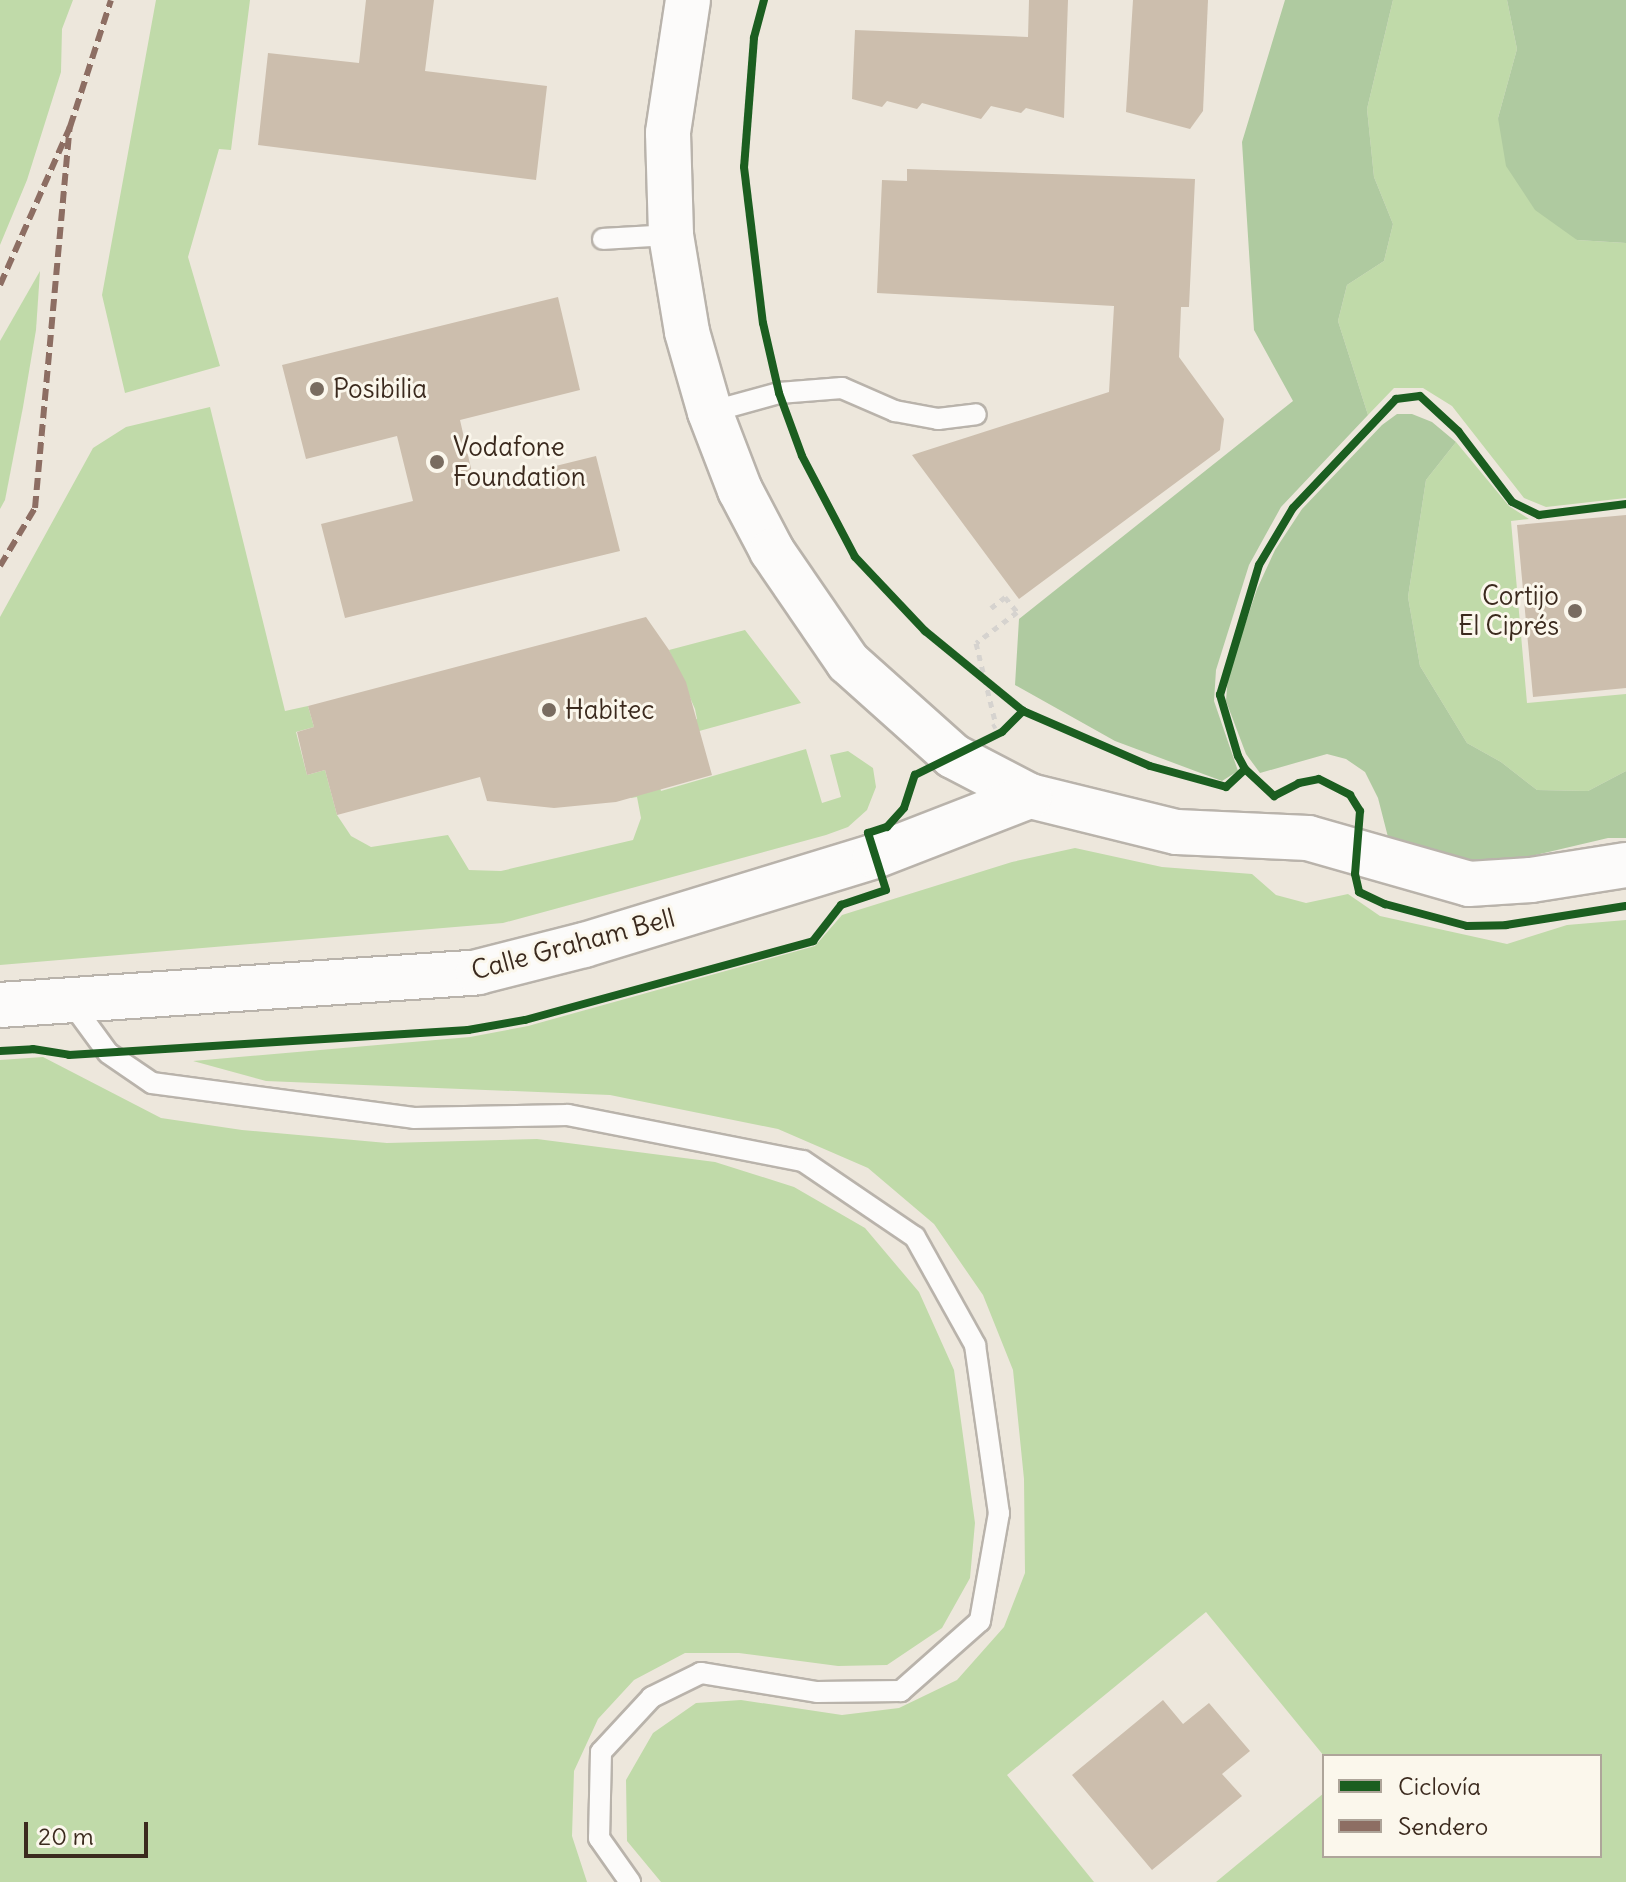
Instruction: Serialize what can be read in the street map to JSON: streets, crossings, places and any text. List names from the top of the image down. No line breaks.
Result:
{"streets":{"street":["Calle Graham Bell"]},"places":["Posibilia","Vodafone Foundation","Cortijo El Ciprés","Habitec"],"legend":["Ciclovía","Sendero"],"scale_bar":"20 m"}
